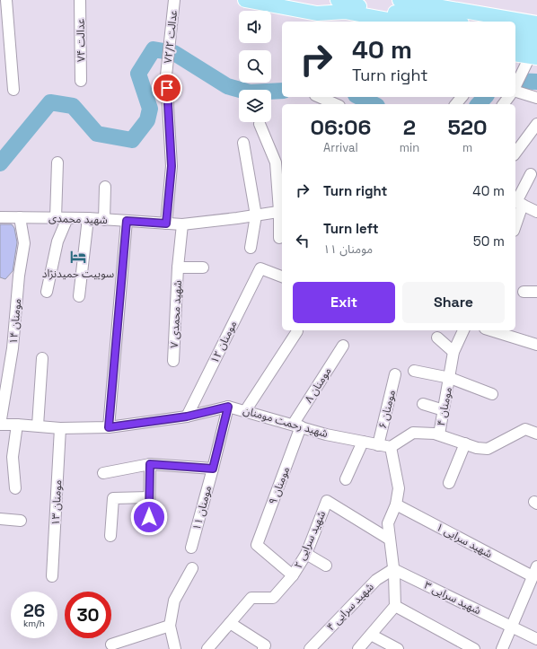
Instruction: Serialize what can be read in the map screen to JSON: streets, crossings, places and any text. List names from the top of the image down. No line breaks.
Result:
{"streets":{"street":["عدالت ۷۲/۲","عدالت ۷۴","شهید محمدی","شهید محمدی ۷","مومنان ۱۴","مومنان ۱۲","مومنان ۸","۴ مومنان","مومنان ۶","شهید رحمت مومنان","مومنان ۹","مومنان ۱۳","مومنان ۱۱","شهید سرایی ۲","شهید سرایی ۱","شهید سرایی ۳","شهید سرایی ۴"]},"crossings":[["عدالت ۷۲/۲","شهید محمدی"],["شهید محمدی","شهید محمدی ۷"],["شهید محمدی","مومنان ۱۴"],["مومنان ۱۴","شهید رحمت مومنان"],["مومنان ۱۲","شهید رحمت مومنان"],["مومنان ۸","شهید رحمت مومنان"],["مومنان ۸","مومنان ۹"],["مومنان ۶","شهید رحمت مومنان"],["شهید رحمت مومنان","مومنان ۹"],["شهید رحمت مومنان","مومنان ۱۳"],["شهید رحمت مومنان","مومنان ۱۱"],["مومنان ۹","شهید سرایی ۲"],["شهید سرایی ۳","شهید سرایی ۴"]],"places":{"hotel":["سوییت حمیدنژاد"]},"page":{"turn":["40 m","Turn right"],"eta":["06:06","Arrival","2","min","520","m"],"list":[{"name":"Turn right","value":"40 m"},{"name":"Turn left","note":"مومنان ۱۱","value":"50 m"}],"buttons":["Exit","Share"],"speed":"26 km/h","limit":"30"}}
